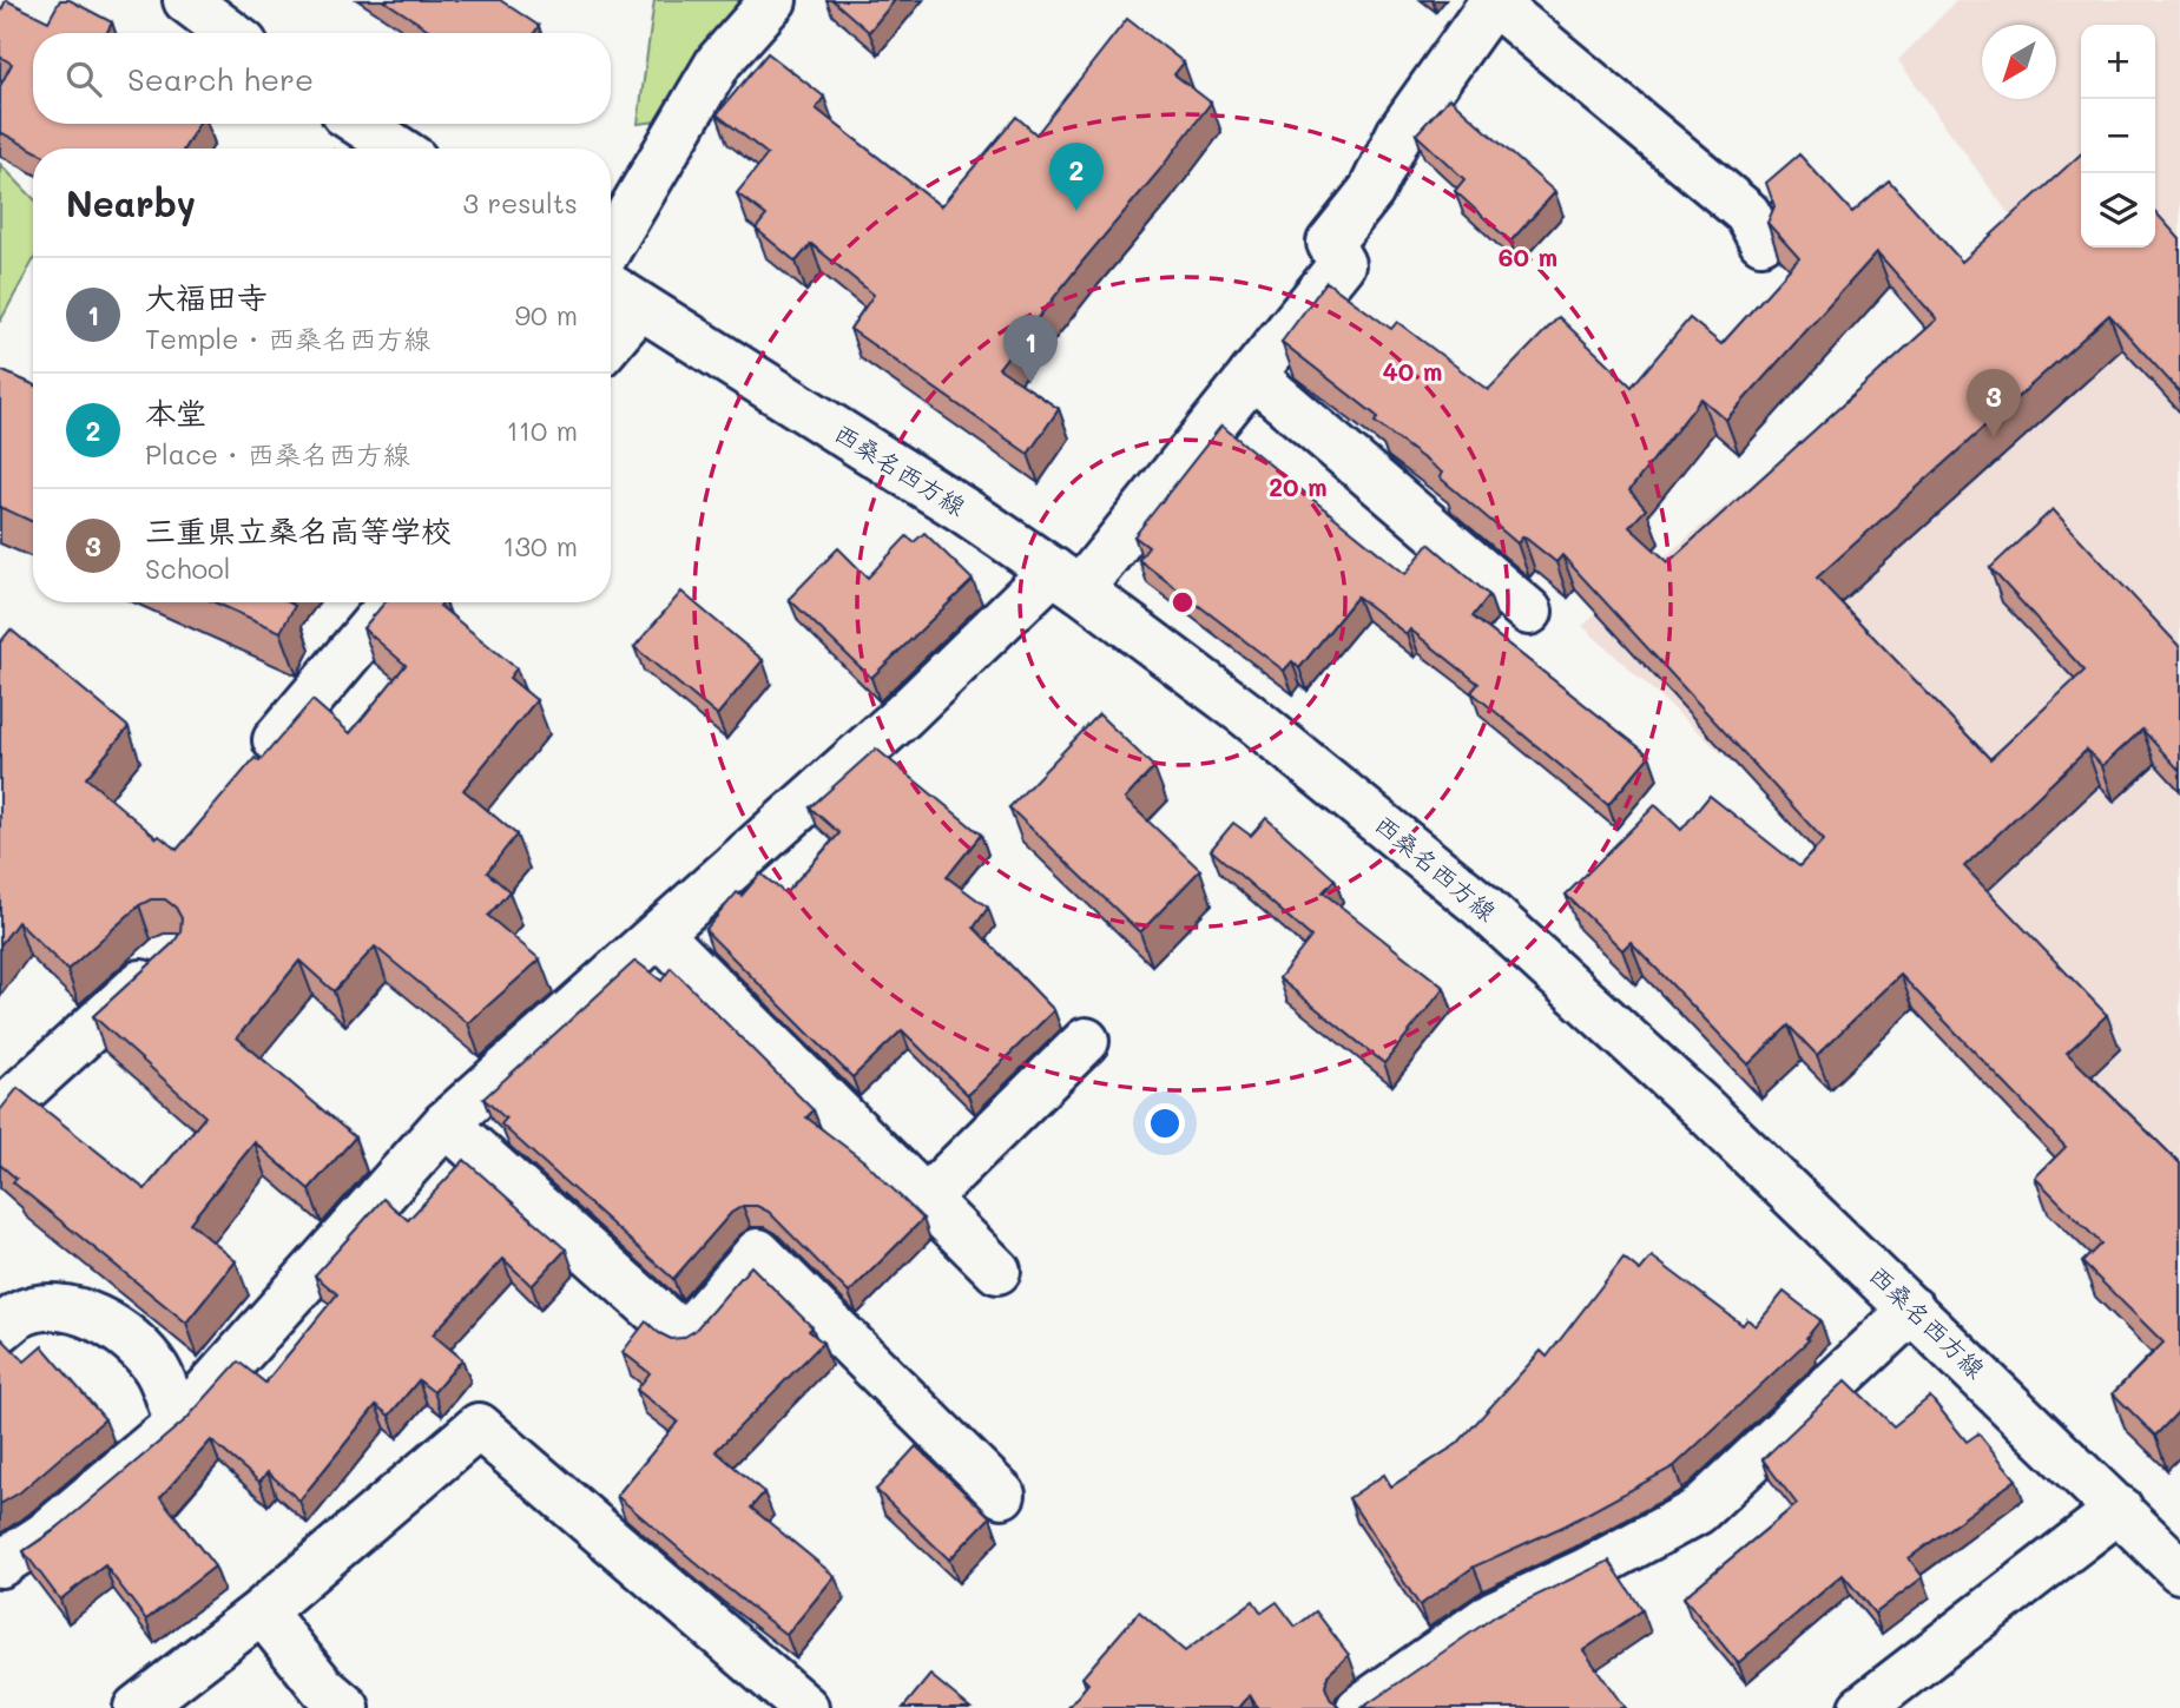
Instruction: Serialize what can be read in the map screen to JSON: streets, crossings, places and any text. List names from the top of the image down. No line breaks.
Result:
{"streets":{"street":["西桑名西方線"]},"north":"bottom left","page":{"map_buttons":["+","−"],"search":"Search here","pins":["2","1","3"],"heading":["Nearby","3 results"],"list":[{"mark":"1","name":"大福田寺","note":"Temple · 西桑名西方線","value":"90 m"},{"mark":"2","name":"本堂","note":"Place · 西桑名西方線","value":"110 m"},{"mark":"3","name":"三重県立桑名高等学校","note":"School","value":"130 m"}]},"rings":["60 m","40 m","20 m"]}
